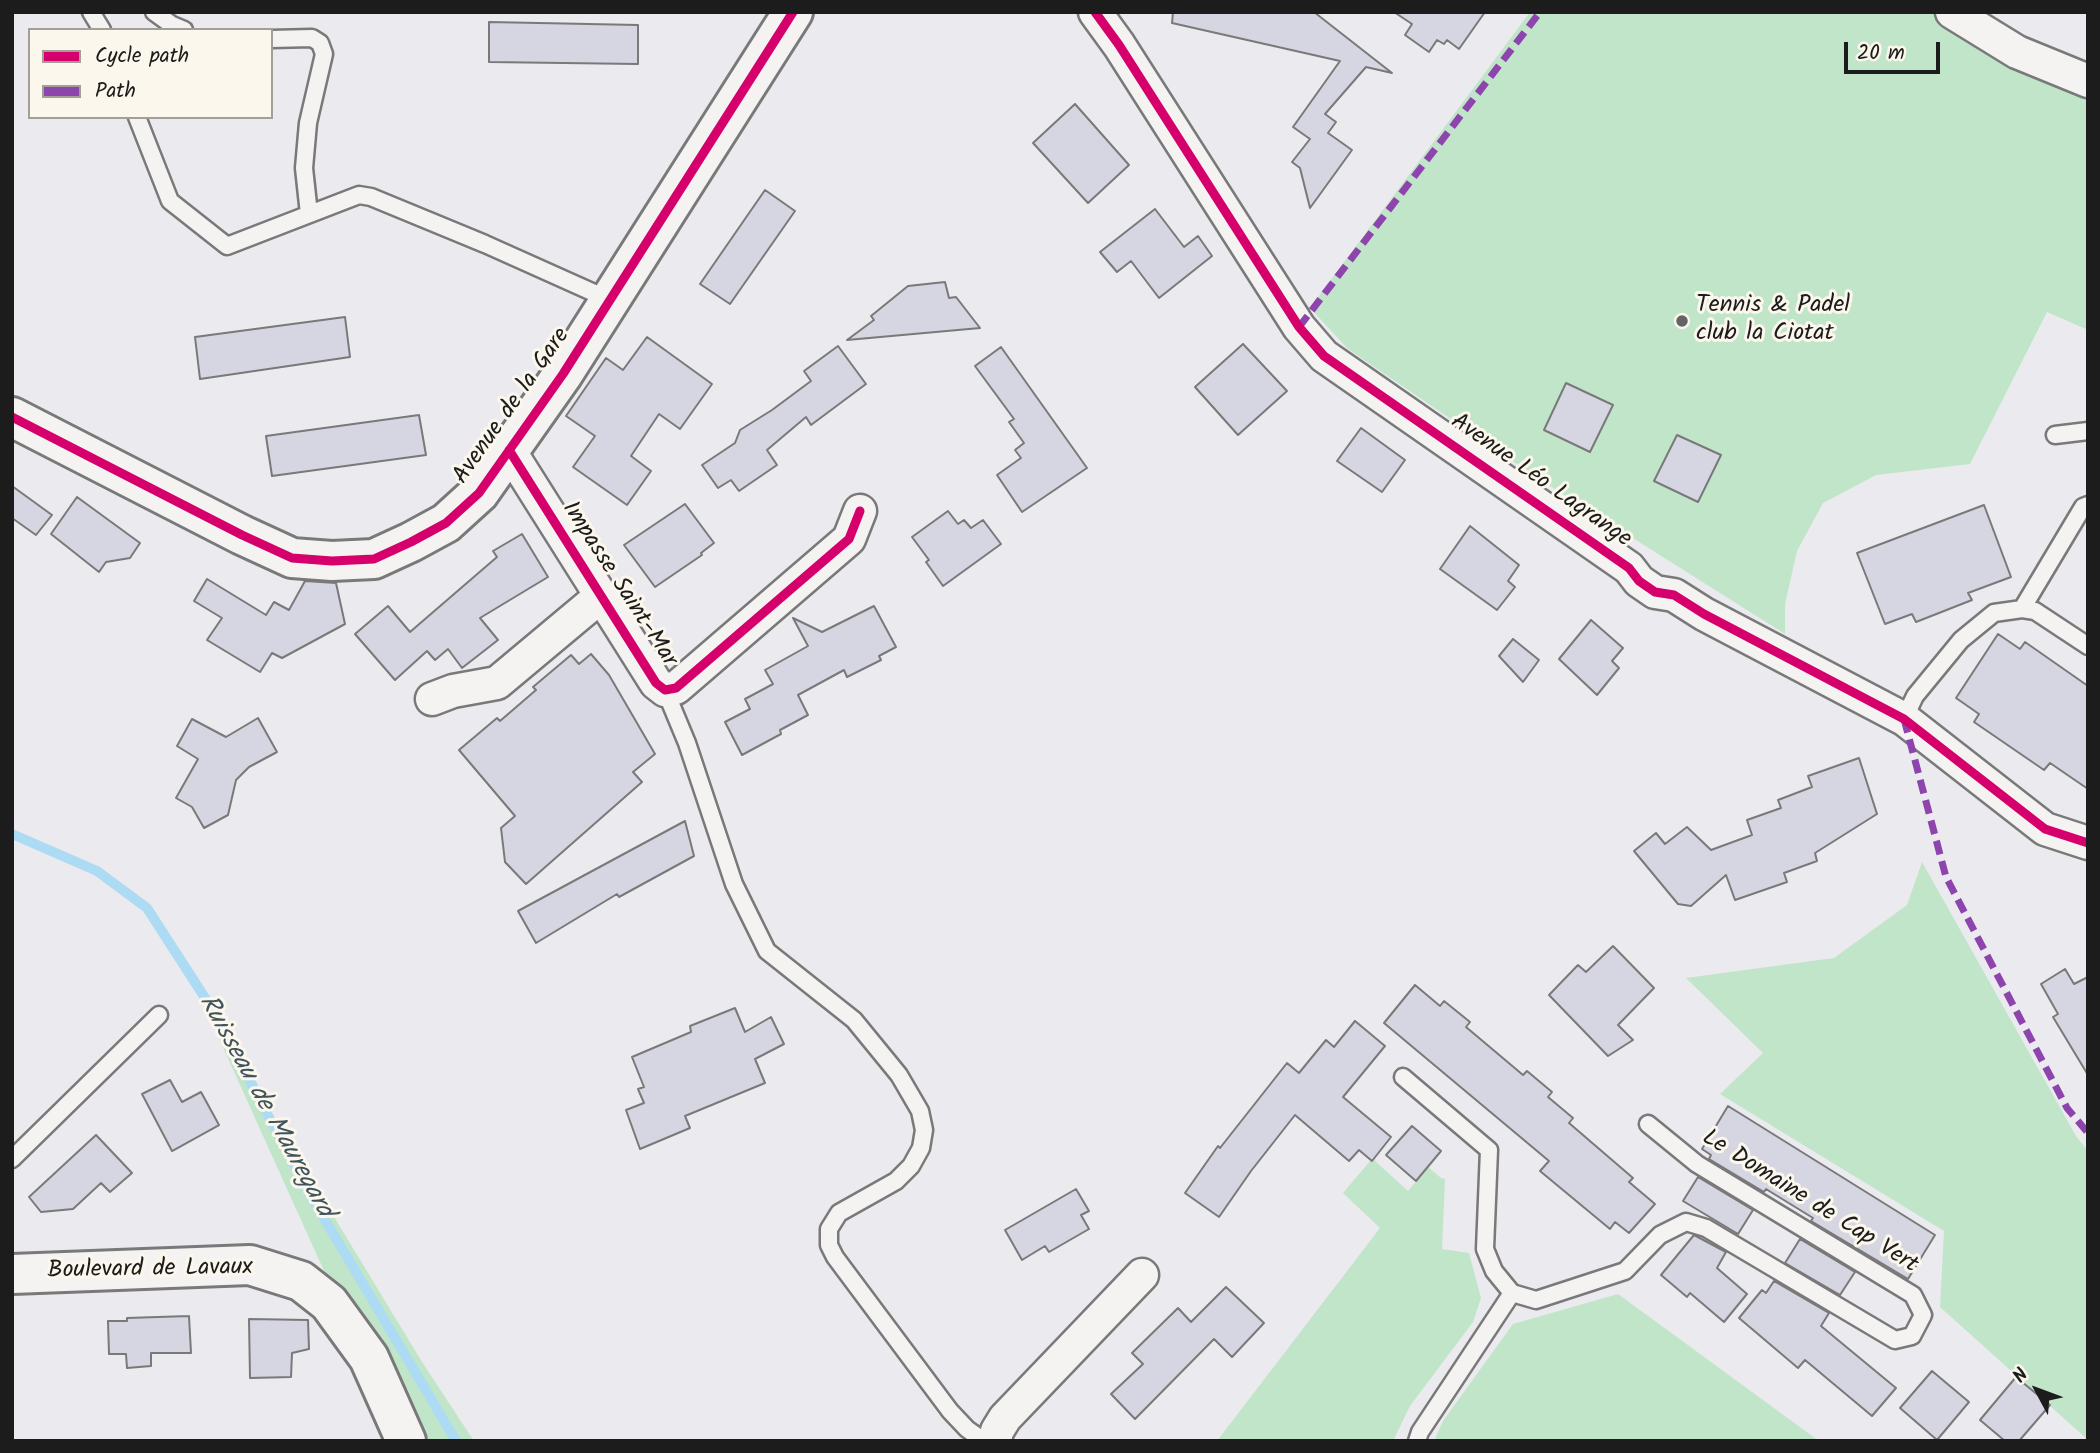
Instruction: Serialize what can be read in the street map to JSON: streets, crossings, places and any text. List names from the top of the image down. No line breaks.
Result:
{"streets":{"street":["Avenue de la Gare","Avenue Léo Lagrange","Impasse Saint-Mar","Boulevard de Lavaux"],"lane":["Le Domaine de Cap Vert"]},"crossings":[["Avenue de la Gare","Impasse Saint-Mar"]],"water":["Ruisseau de Mauregard"],"places":["Tennis & Padel club la Ciotat"],"legend":["Cycle path","Path"],"scale_bar":"20 m","north":"top left"}
